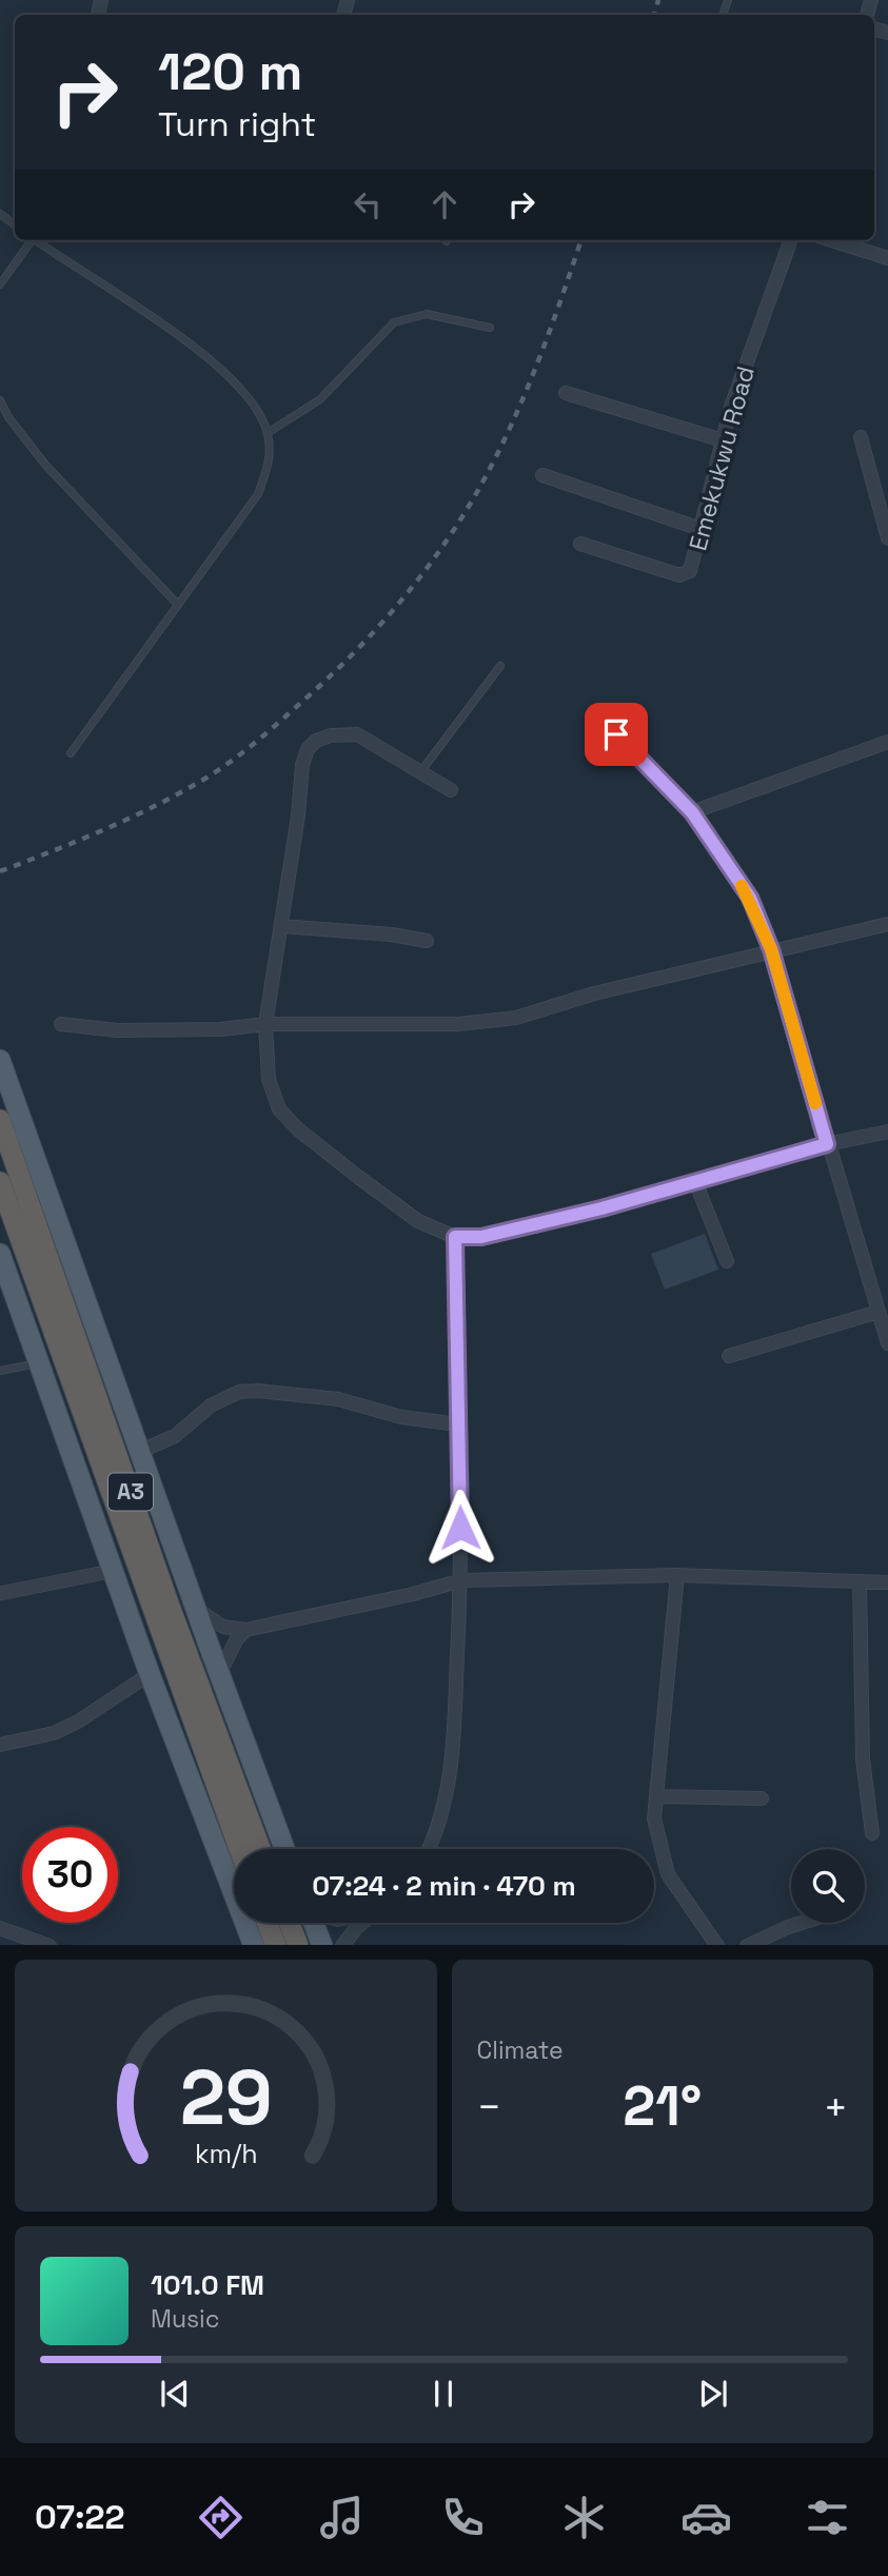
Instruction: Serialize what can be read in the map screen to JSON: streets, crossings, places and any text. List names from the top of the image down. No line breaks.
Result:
{"streets":{"highway":["A3"],"street":["Emekukwu Road"]},"page":{"turn":["120 m","Turn right"],"limit":"30","trip":"07:24 · 2 min · 470 m","tile":"Climate","heat":["−","21°","+"],"song":["101.0 FM","Music"],"tabs":"07:22","gauge":["29","km/h"]}}
